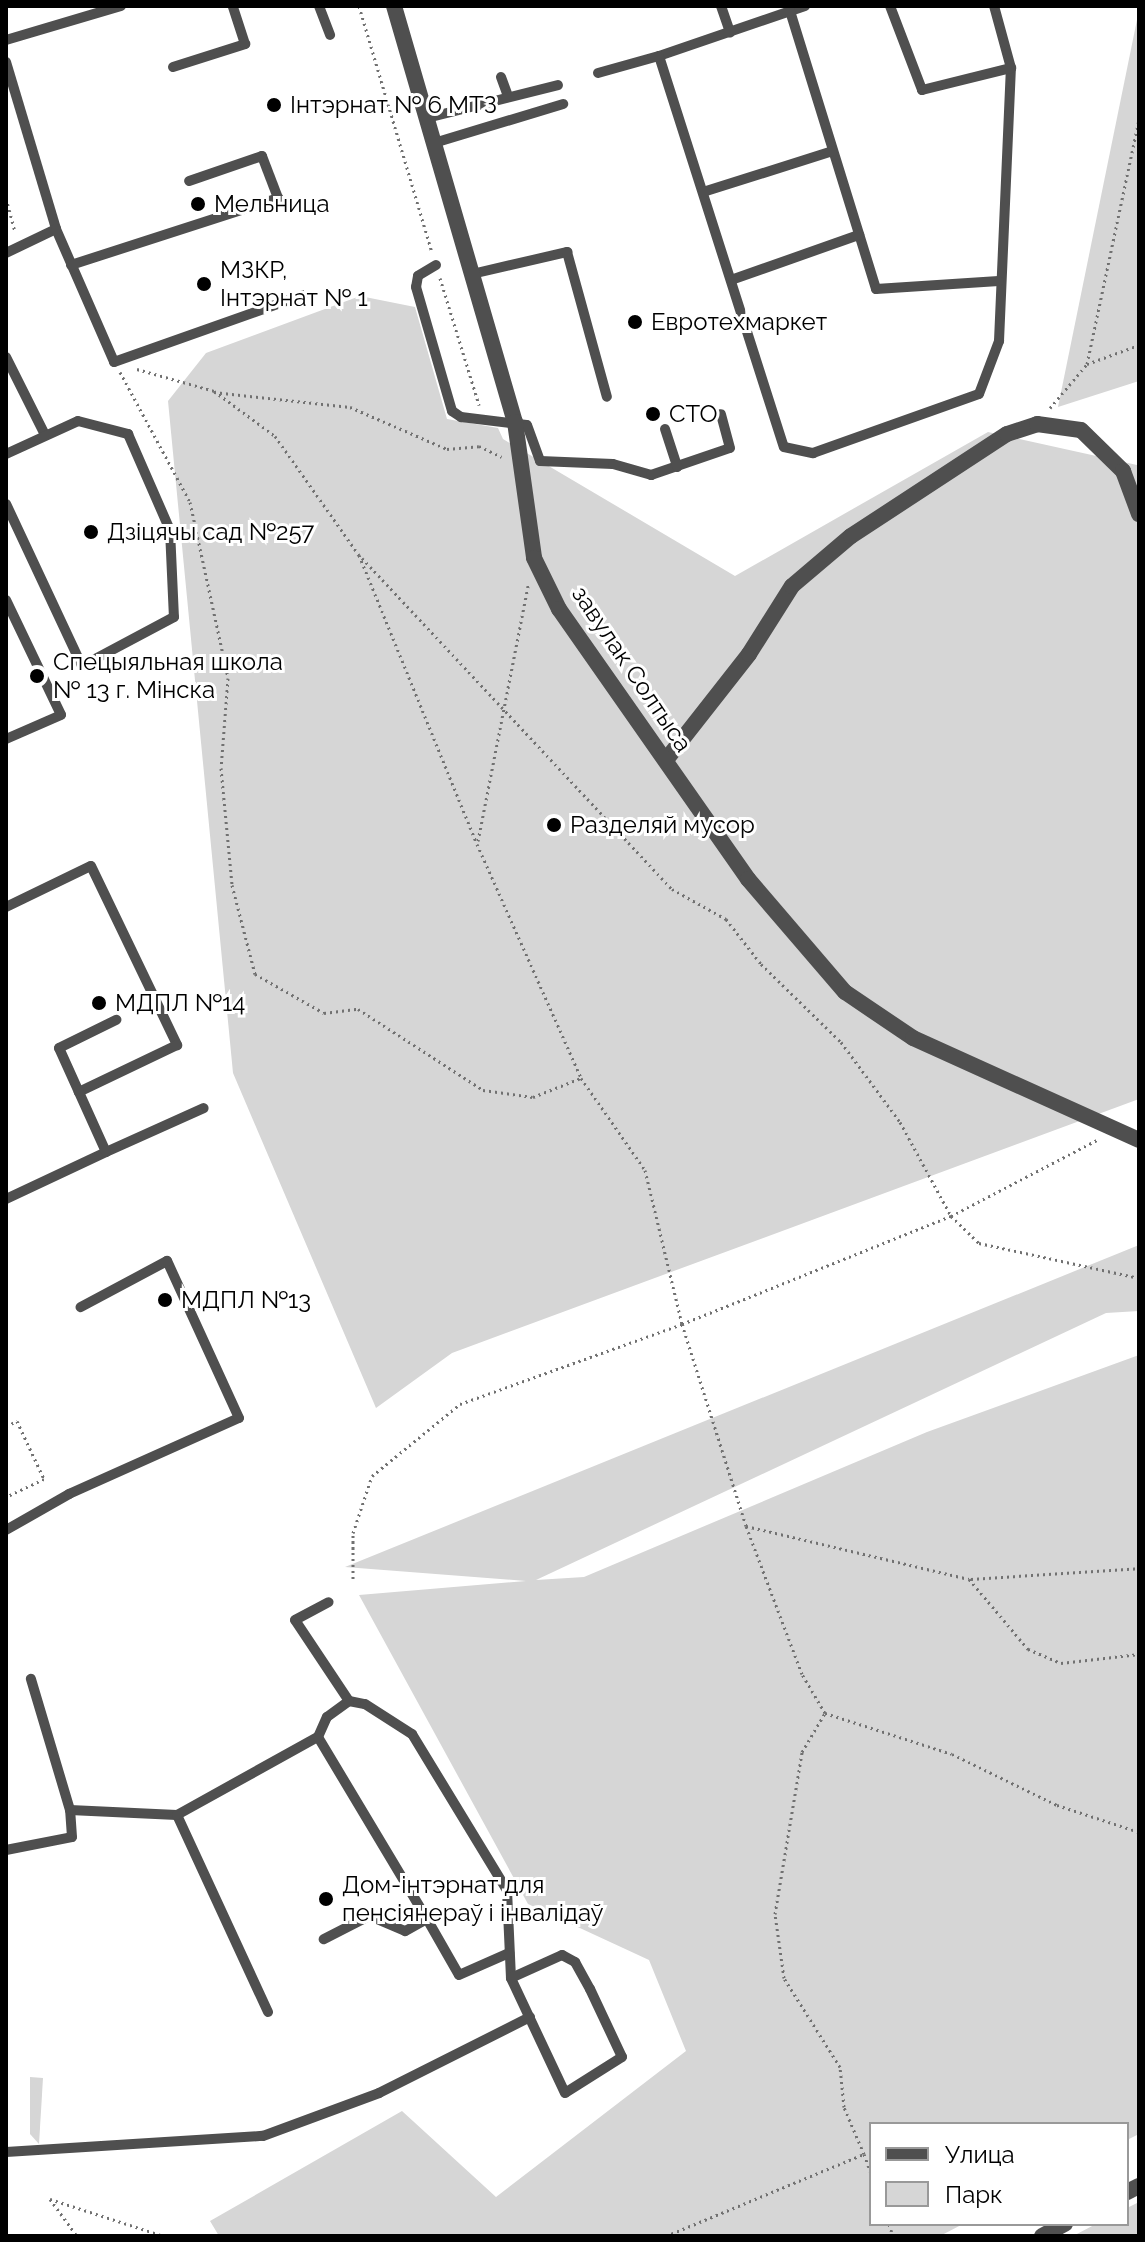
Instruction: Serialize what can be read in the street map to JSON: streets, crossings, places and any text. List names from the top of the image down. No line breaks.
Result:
{"streets":{"street":["завулак Солтыса"]},"places":["Інтэрнат № 6 МТЗ","Мельница","МЗКР, Інтэрнат № 1","Евротехмаркет","СТО","Дзіцячы сад №257","Спецыяльная школа № 13 г. Мінска","Разделяй мусор","МДПЛ №14","МДПЛ №13","Дом-інтэрнат для пенсіянераў і інвалідаў"],"legend":["Улица","Парк"]}
